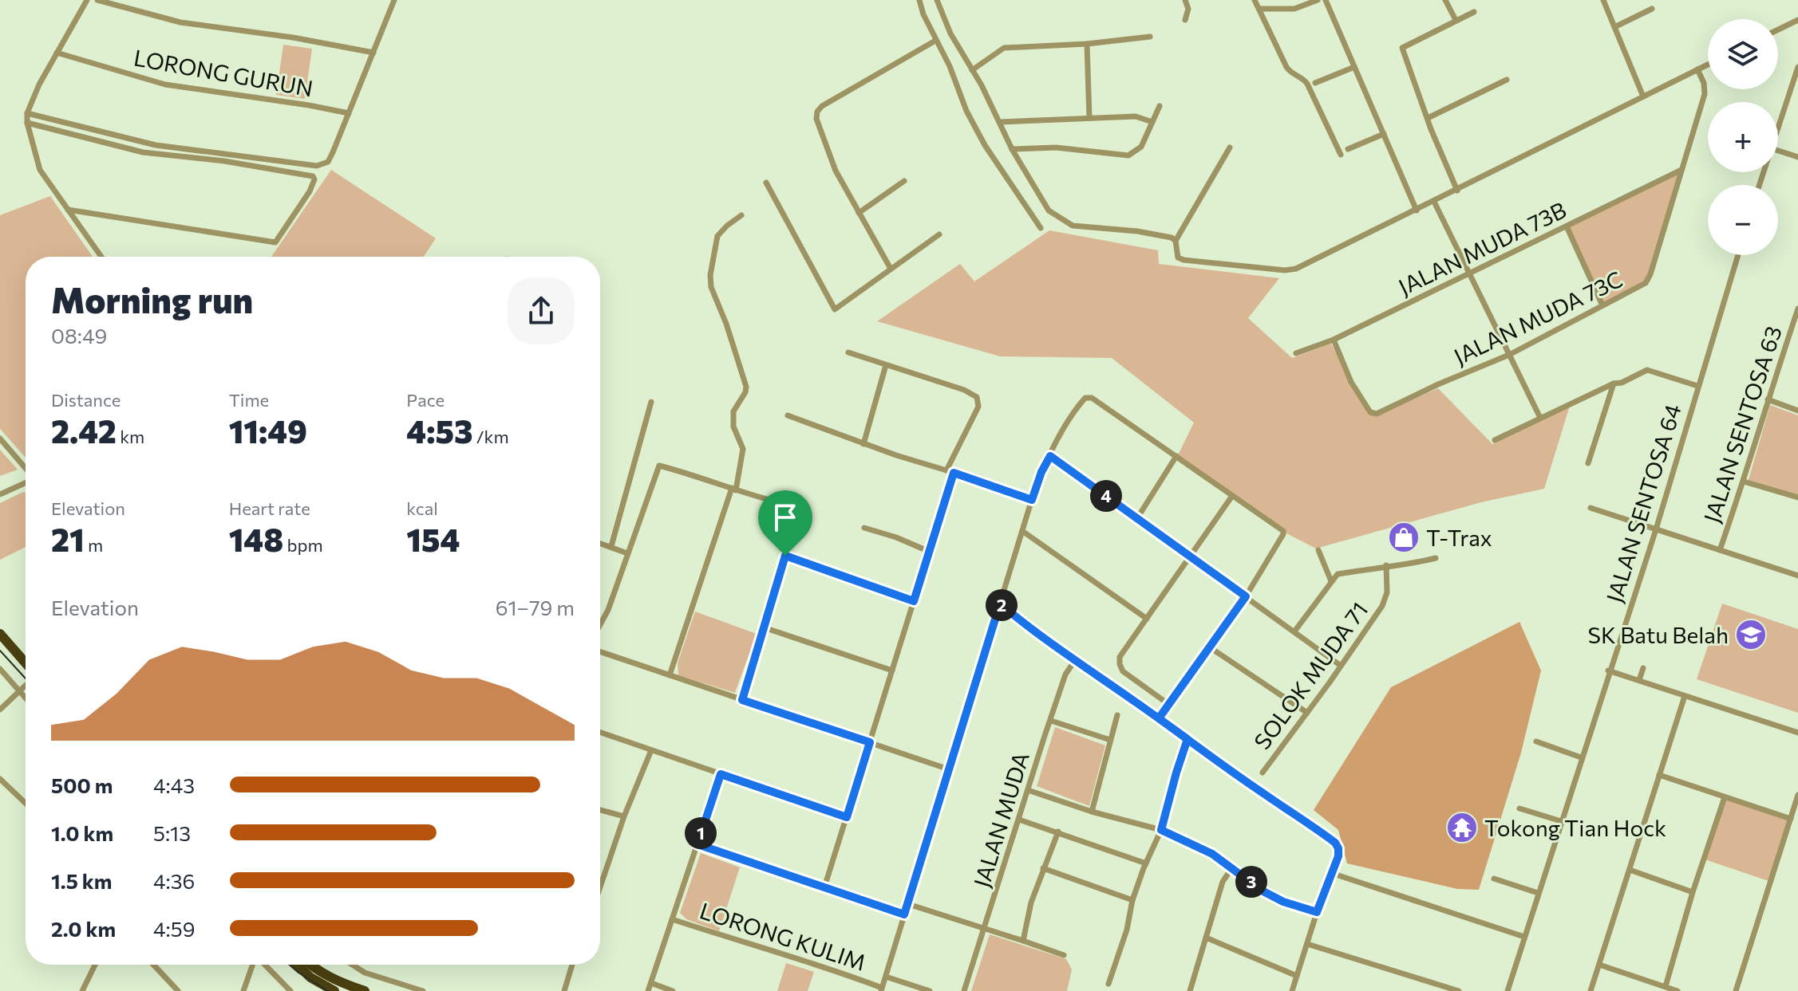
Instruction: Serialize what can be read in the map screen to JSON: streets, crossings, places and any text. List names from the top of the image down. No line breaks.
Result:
{"streets":{"street":["LORONG GURUN","JALAN MUDA 73B","JALAN MUDA 73C","JALAN SENTOSA 63","JALAN SENTOSA 64","SOLOK MUDA 71","JALAN MUDA","LORONG KULIM"]},"crossings":[["JALAN MUDA 73B","JALAN MUDA 73C"]],"places":{"shop":["T-Trax"],"school or university":["SK Batu Belah"],"temple":["Tokong Tian Hock"]},"page":{"map_buttons":["+","−"],"heading":["Morning run","08:49"],"stats":[["Distance","2.42 km"],["Time","11:49"],["Pace","4:53 /km"],["Elevation","21 m"],["Heart rate","148 bpm"],["kcal","154"]],"pins":["4","2","1","3"],"chart":["Elevation","61–79 m"],"list":[{"name":"500 m","note":"4:43"},{"name":"1.0 km","note":"5:13"},{"name":"1.5 km","note":"4:36"},{"name":"2.0 km","note":"4:59"}]}}
